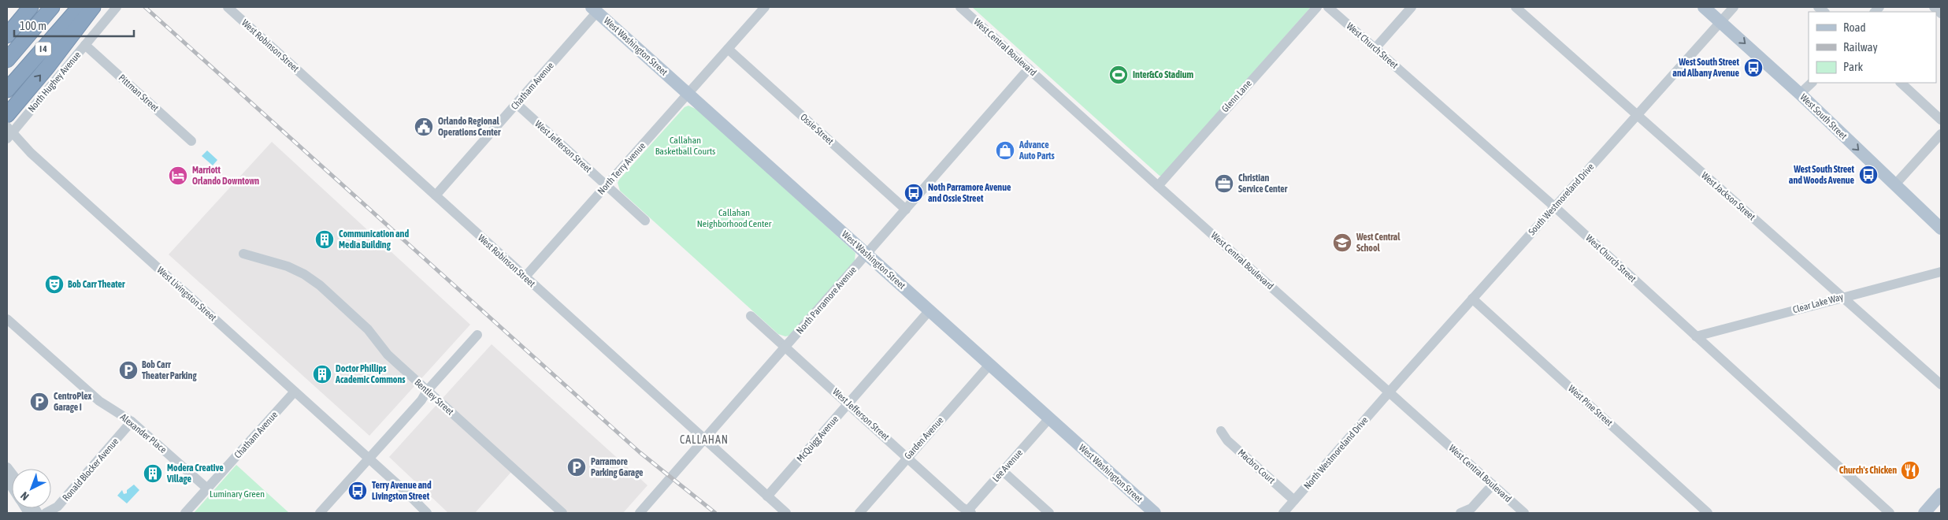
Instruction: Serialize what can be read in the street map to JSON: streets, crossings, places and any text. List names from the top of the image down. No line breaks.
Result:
{"streets":{"highway":["I 4"],"main road":["West Washington Street","West South Street"],"street":["West Robinson Street","West Church Street","West Central Boulevard","North Hughey Avenue","Chatham Avenue","Pittman Street","Glenn Lane","Ossie Street","West Jefferson Street","North Terry Avenue","West Jackson Street","South Westmoreland Drive","West Livingston Street","North Parramore Avenue","Clear Lake Way","Bentley Street","West Pine Street","Alexander Place","Garden Avenue","McQuigg Avenue","North Westmoreland Drive","Lee Avenue","Macbro Court","Ronald Blocker Avenue"]},"crossings":[["West Robinson Street","Chatham Avenue"],["West Robinson Street","North Terry Avenue"],["West Robinson Street","North Parramore Avenue"],["West Robinson Street","McQuigg Avenue"],["West Church Street","South Westmoreland Drive"],["West Church Street","Clear Lake Way"],["West Washington Street","Chatham Avenue"],["West Washington Street","North Terry Avenue"],["West Washington Street","North Parramore Avenue"],["West Washington Street","Garden Avenue"],["West Washington Street","McQuigg Avenue"],["West Washington Street","Lee Avenue"],["West Central Boulevard","Glenn Lane"],["West Central Boulevard","South Westmoreland Drive"],["West Central Boulevard","North Parramore Avenue"],["West Central Boulevard","North Westmoreland Drive"],["North Hughey Avenue","Pittman Street"],["North Hughey Avenue","West Livingston Street"],["Chatham Avenue","West Jefferson Street"],["Chatham Avenue","West Livingston Street"],["Chatham Avenue","Alexander Place"],["West South Street","South Westmoreland Drive"],["Ossie Street","North Terry Avenue"],["Ossie Street","North Parramore Avenue"],["West Jefferson Street","North Terry Avenue"],["West Jefferson Street","North Parramore Avenue"],["West Jefferson Street","Garden Avenue"],["West Jefferson Street","McQuigg Avenue"],["West Jefferson Street","Lee Avenue"],["West Jackson Street","South Westmoreland Drive"],["West Jackson Street","Clear Lake Way"],["South Westmoreland Drive","West Pine Street"],["South Westmoreland Drive","North Westmoreland Drive"],["Alexander Place","Ronald Blocker Avenue"],["North Westmoreland Drive","Macbro Court"]],"one_way":["West South Street"],"districts":["CALLAHAN"],"parks":["Callahan Basketball Courts","Callahan Neighborhood Center","Luminary Green"],"places":{"bus stop":["West South Street and Albany Avenue","West South Street and Woods Avenue","Noth Parramore Avenue and Ossie Street","Terry Avenue and Livingston Street"],"sports":["Inter&Co Stadium"],"public building":["Orlando Regional Operations Center"],"shop":["Advance Auto Parts"],"hotel":["Marriott Orlando Downtown"],"office":["Christian Service Center"],"building":["Communication and Media Building","Doctor Phillips Academic Commons","Modera Creative Village"],"school or university":["West Central School"],"theatre":["Bob Carr Theater"],"parking":["Bob Carr Theater Parking","CentroPlex Garage I","Parramore Parking Garage"],"restaurant":["Church's Chicken"]},"legend":["Road","Railway","Park"],"scale_bar":"100 m","north":"bottom left"}
